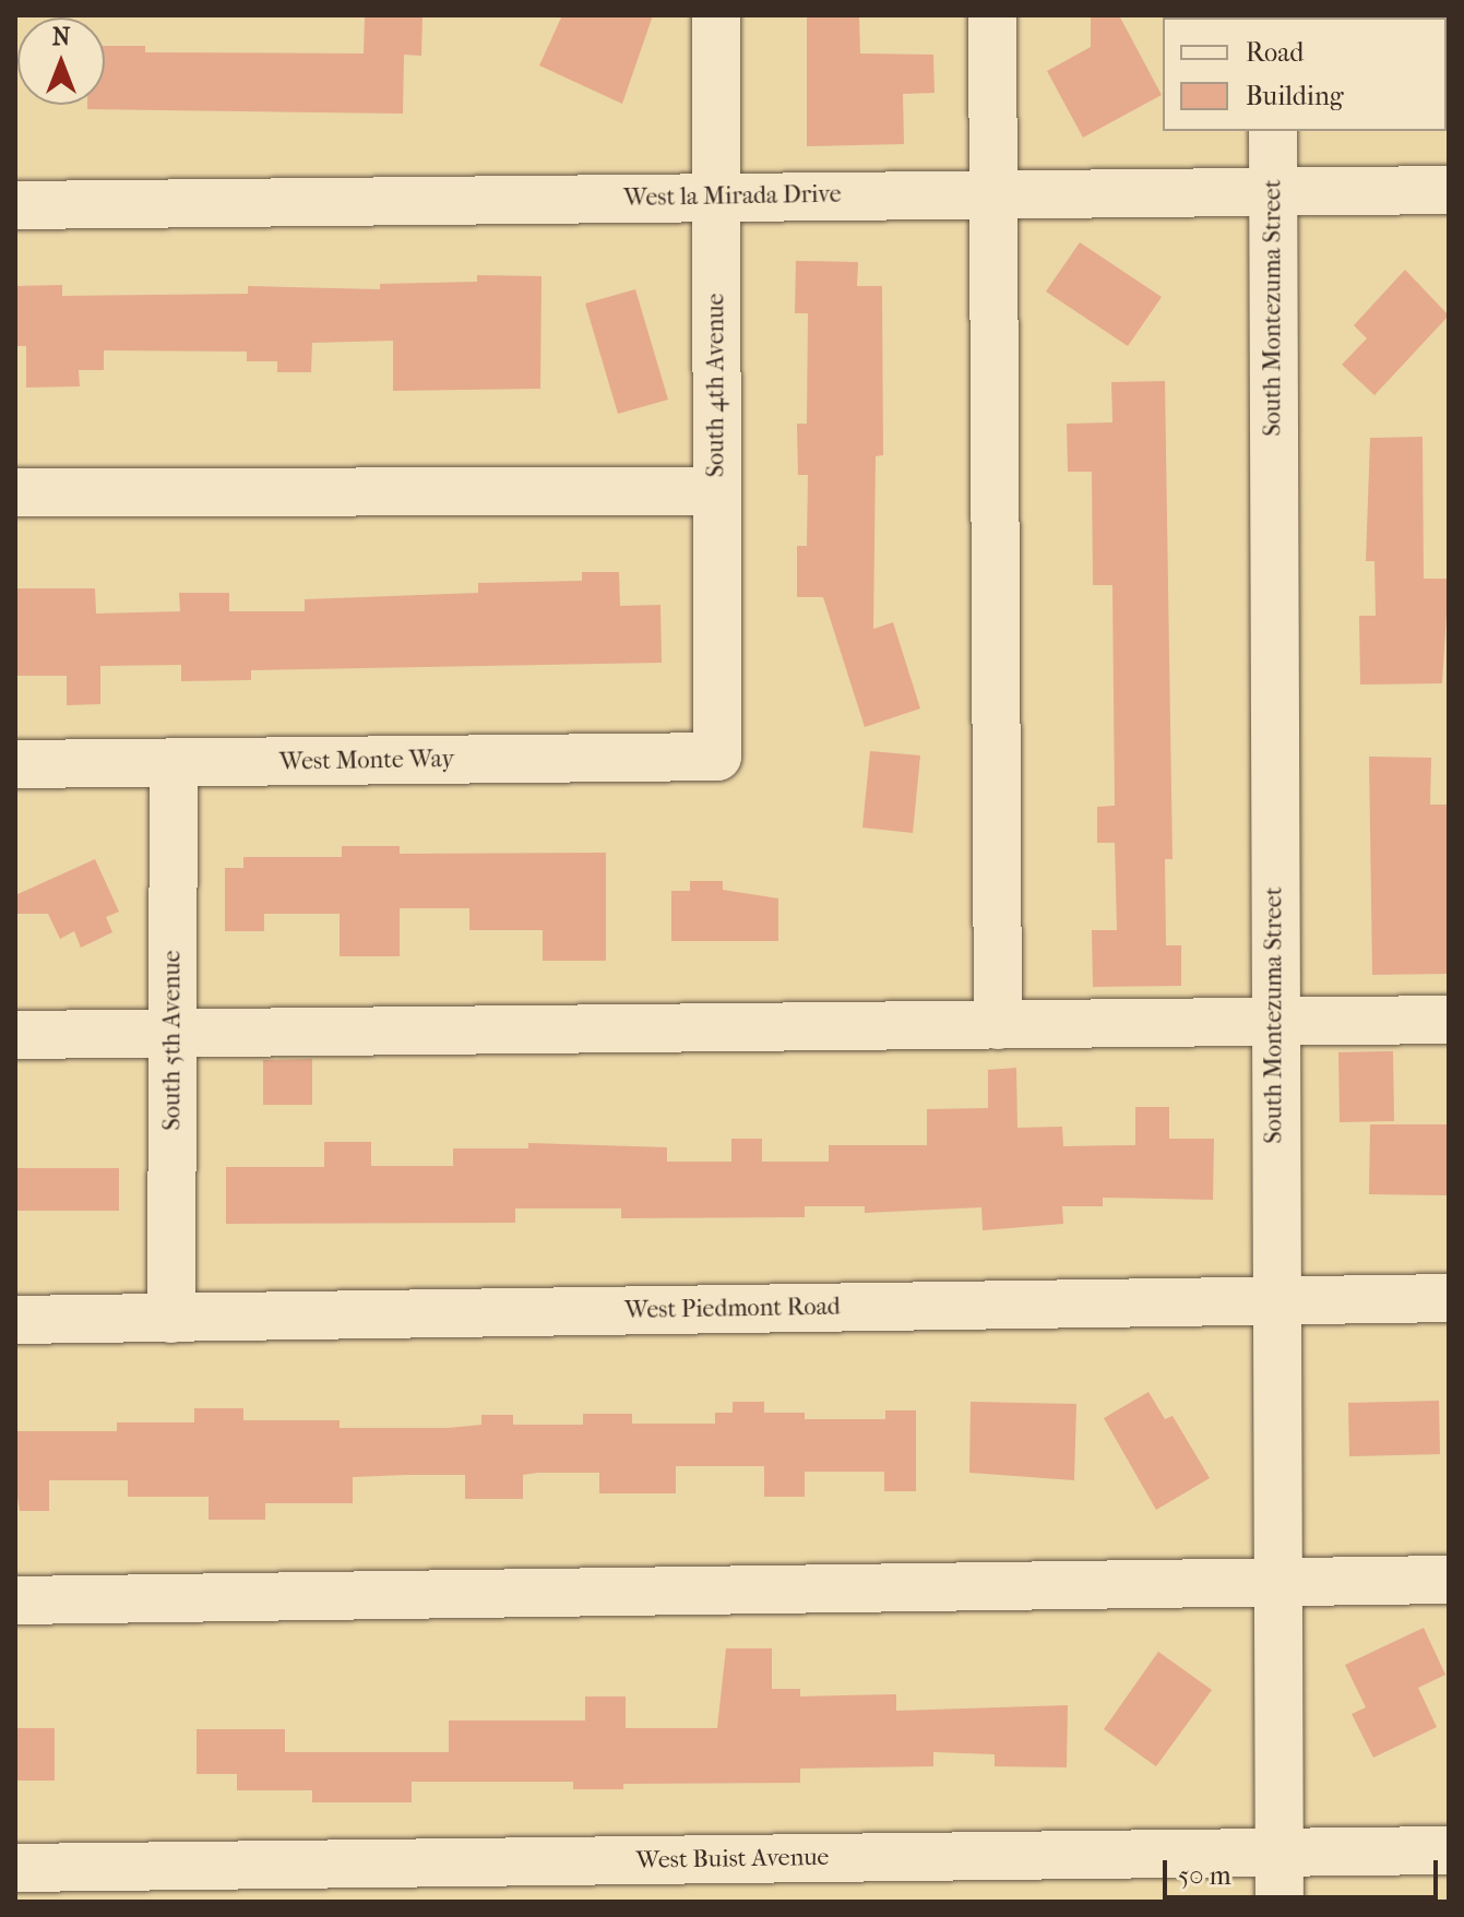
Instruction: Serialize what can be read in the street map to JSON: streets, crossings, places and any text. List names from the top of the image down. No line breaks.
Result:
{"streets":{"street":["West la Mirada Drive","South Montezuma Street","South 4th Avenue","West Monte Way","South 5th Avenue","West Piedmont Road","West Buist Avenue"]},"crossings":[["West la Mirada Drive","South Montezuma Street"],["West la Mirada Drive","South 4th Avenue"],["South Montezuma Street","West Piedmont Road"],["South Montezuma Street","West Buist Avenue"],["South 4th Avenue","West Monte Way"],["West Monte Way","South 5th Avenue"],["South 5th Avenue","West Piedmont Road"]],"legend":["Road","Building"],"scale_bar":"50 m","north":"top"}
